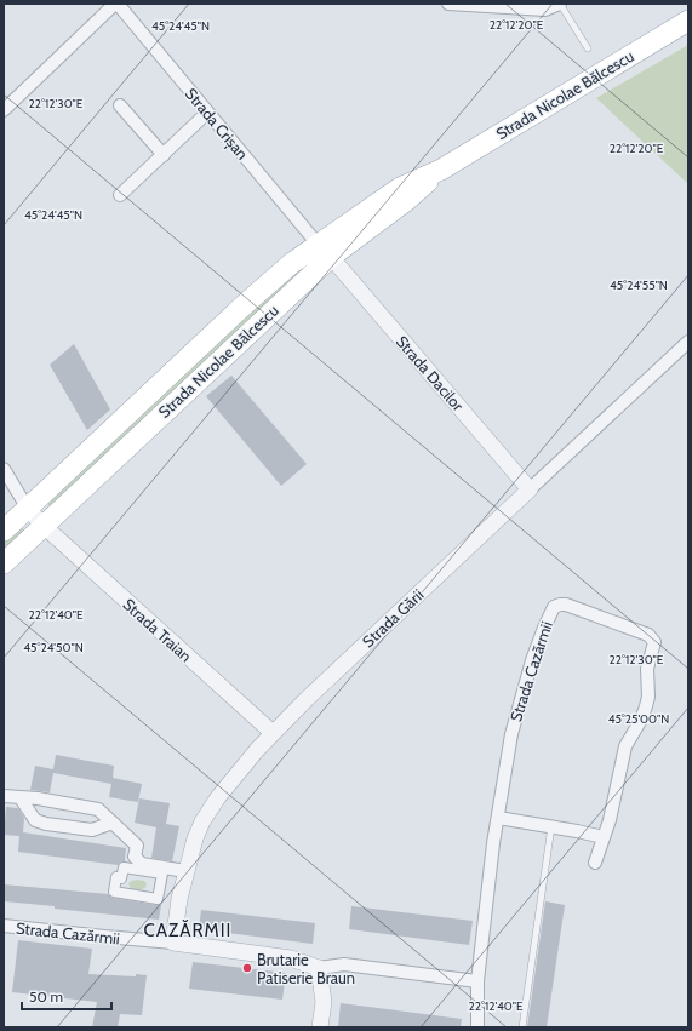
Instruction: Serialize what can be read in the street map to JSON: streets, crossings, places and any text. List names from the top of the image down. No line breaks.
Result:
{"streets":{"main road":["Strada Nicolae Bălcescu"],"street":["Strada Crișan","Strada Dacilor","Strada Gării","Strada Traian","Strada Cazărmii"]},"crossings":[["Strada Nicolae Bălcescu","Strada Crișan"],["Strada Nicolae Bălcescu","Strada Dacilor"],["Strada Nicolae Bălcescu","Strada Traian"],["Strada Crișan","Strada Dacilor"],["Strada Dacilor","Strada Gării"],["Strada Gării","Strada Traian"],["Strada Gării","Strada Cazărmii"]],"districts":["CAZĂRMII"],"places":["Brutarie Patiserie Braun"],"scale_bar":"50 m","coordinates":["22°12'20\"E","45°24'45\"N","22°12'30\"E","45°24'55\"N","22°12'40\"E","45°24'50\"N","45°25'00\"N"]}
